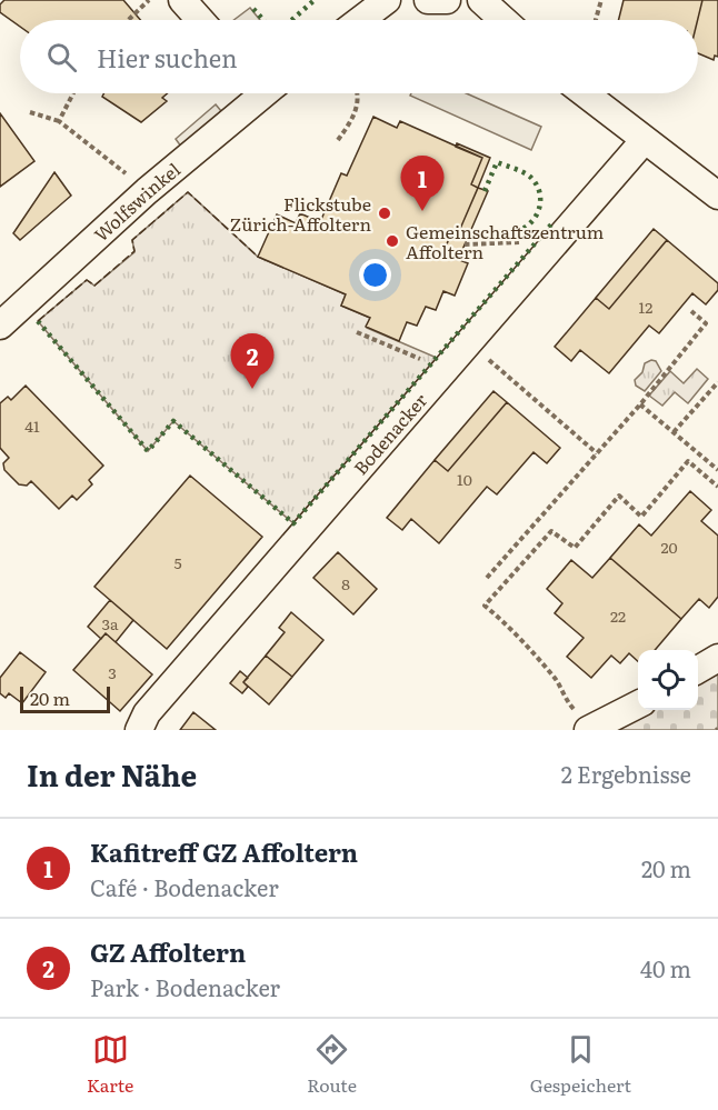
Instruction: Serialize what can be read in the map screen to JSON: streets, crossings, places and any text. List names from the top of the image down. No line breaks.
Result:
{"streets":{"street":["Wolfswinkel","Bodenacker"]},"places":["Flickstube Zürich-Affoltern","Gemeinschaftszentrum Affoltern"],"house_numbers":["12","41","10","20","5","8","22","3a","3"],"scale_bar":"20 m","page":{"search":"Hier suchen","pins":["1","2"],"scale":"20 m","heading":["In der Nähe","2 Ergebnisse"],"list":[{"mark":"1","name":"Kafitreff GZ Affoltern","note":"Café · Bodenacker","value":"20 m"},{"mark":"2","name":"GZ Affoltern","note":"Park · Bodenacker","value":"40 m"}],"nav":["Karte","Route","Gespeichert"]}}
